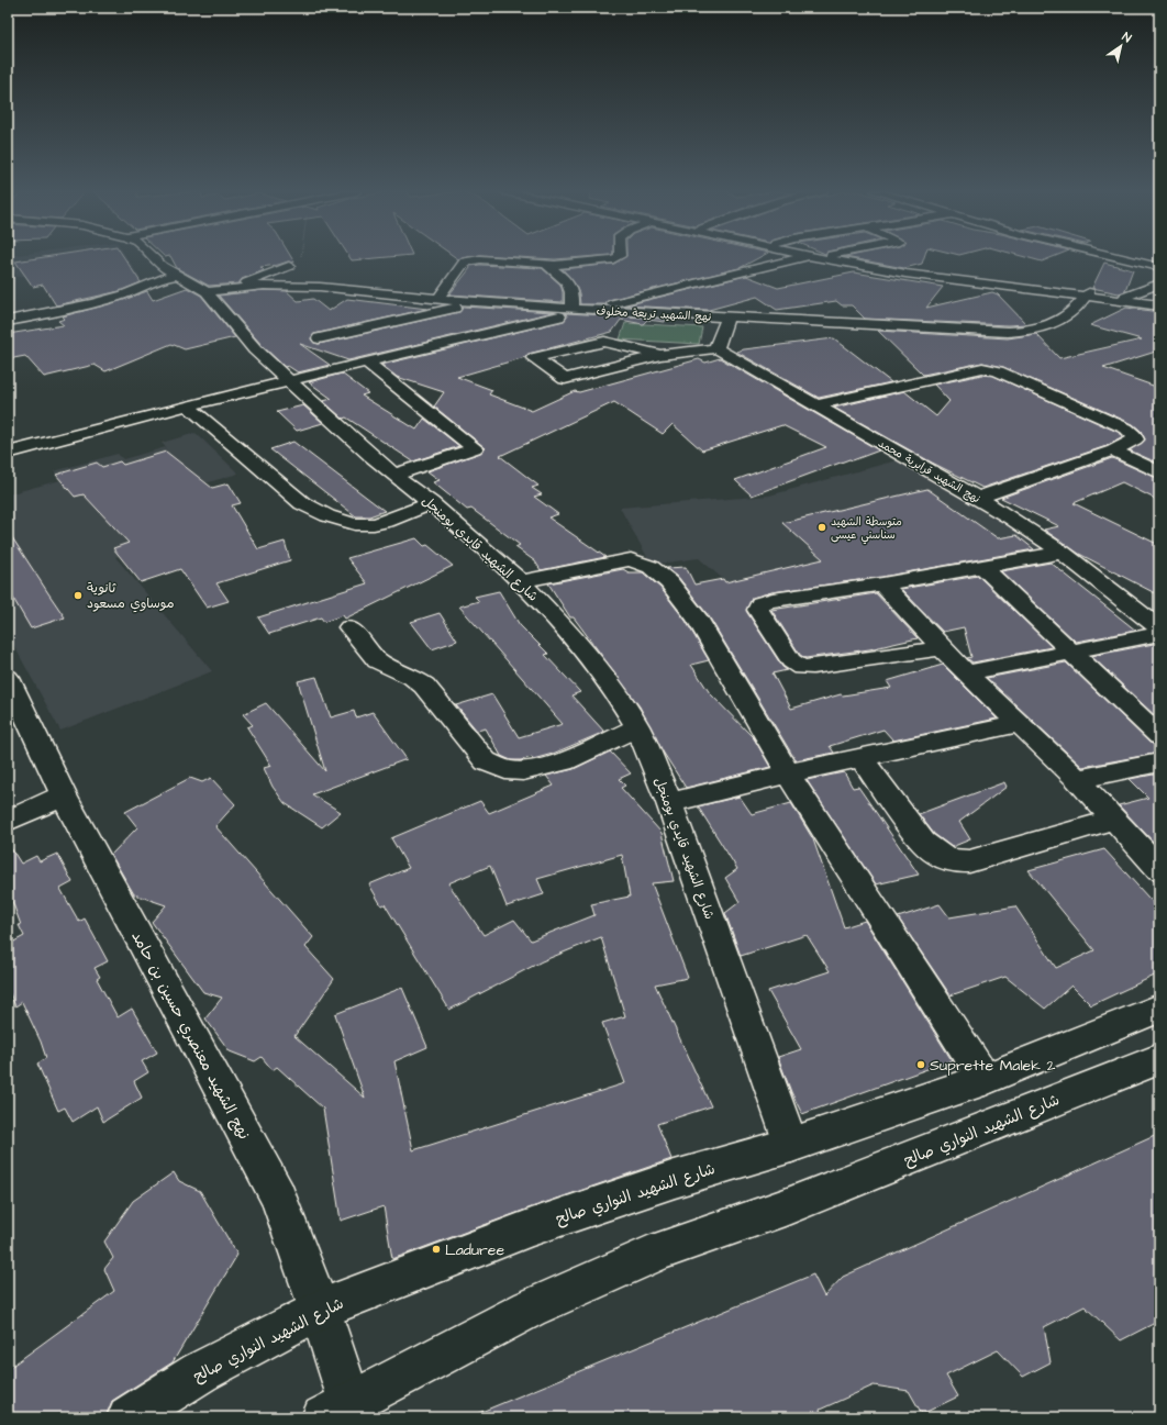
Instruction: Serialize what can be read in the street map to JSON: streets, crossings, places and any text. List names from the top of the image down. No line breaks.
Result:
{"streets":{"street":["نهج الشهيد تريعة مخلوف","نهج الشهيد قرايرية محمد","شارع الشهيد قايدي بومنجل","نهج الشهيد معنصري حسين بن حامد","شارع الشهيد النواري صالح"]},"crossings":[["نهج الشهيد تريعة مخلوف","شارع الشهيد قايدي بومنجل"],["شارع الشهيد قايدي بومنجل","شارع الشهيد النواري صالح"],["نهج الشهيد معنصري حسين بن حامد","شارع الشهيد النواري صالح"]],"places":["متوسطة الشهيد سناسني عيسى","ثانوية موساوي مسعود","Suprette Malek 2","Laduree"],"north":"top right"}
